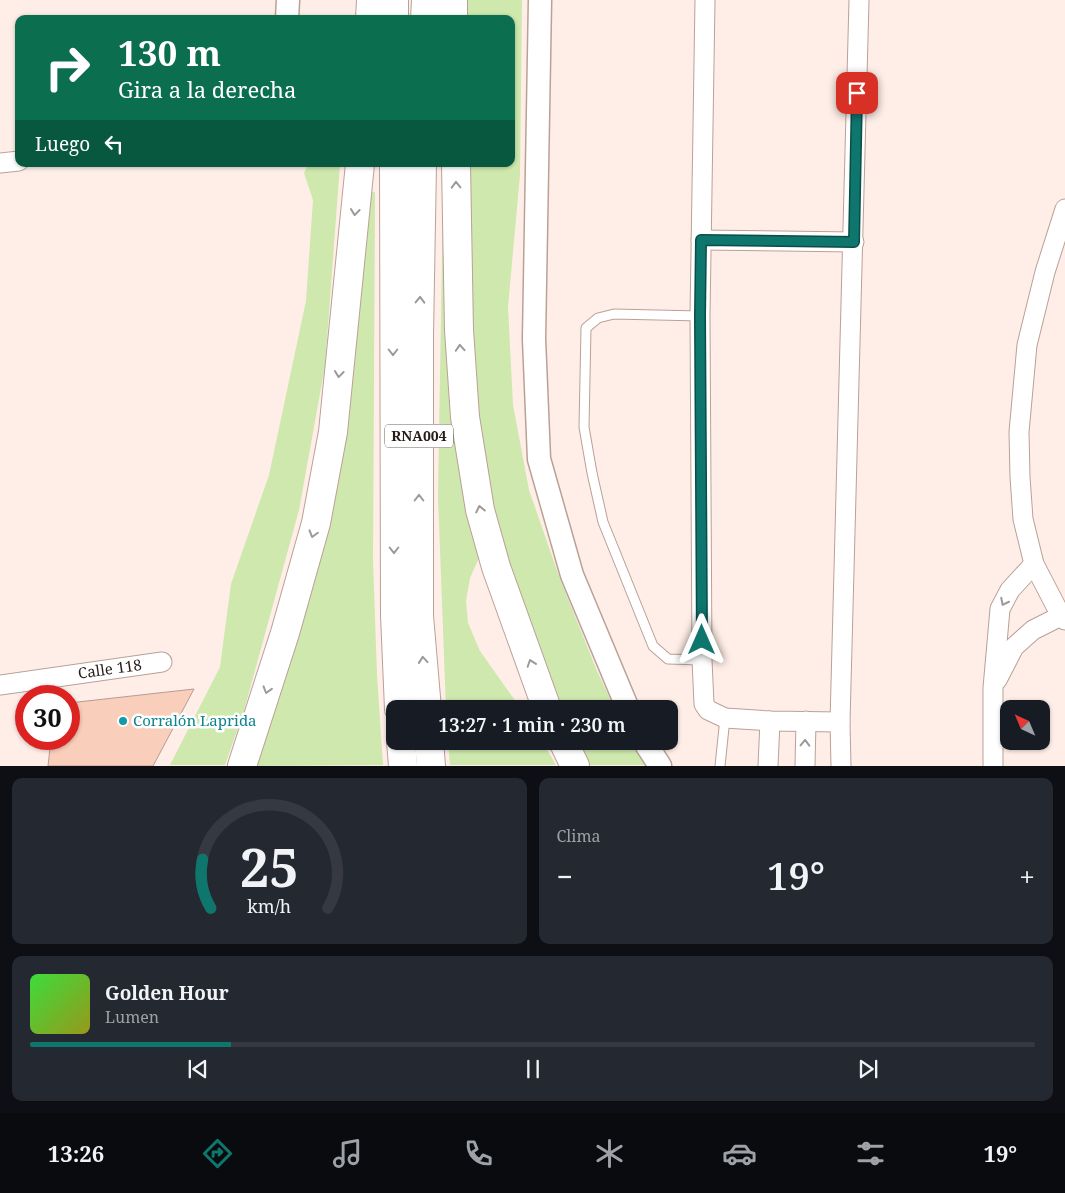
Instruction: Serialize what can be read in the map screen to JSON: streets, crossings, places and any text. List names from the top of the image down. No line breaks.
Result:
{"streets":{"highway":["RNA004"],"street":["Calle 118"]},"places":["Corralón Laprida"],"north":"top left","page":{"turn":["130 m","Gira a la derecha"],"then":"Luego","limit":"30","trip":"13:27 · 1 min · 230 m","tile":"Clima","heat":["−","19°","+"],"song":["Golden Hour","Lumen"],"tabs":["13:26","19°"],"gauge":["25","km/h"]}}
